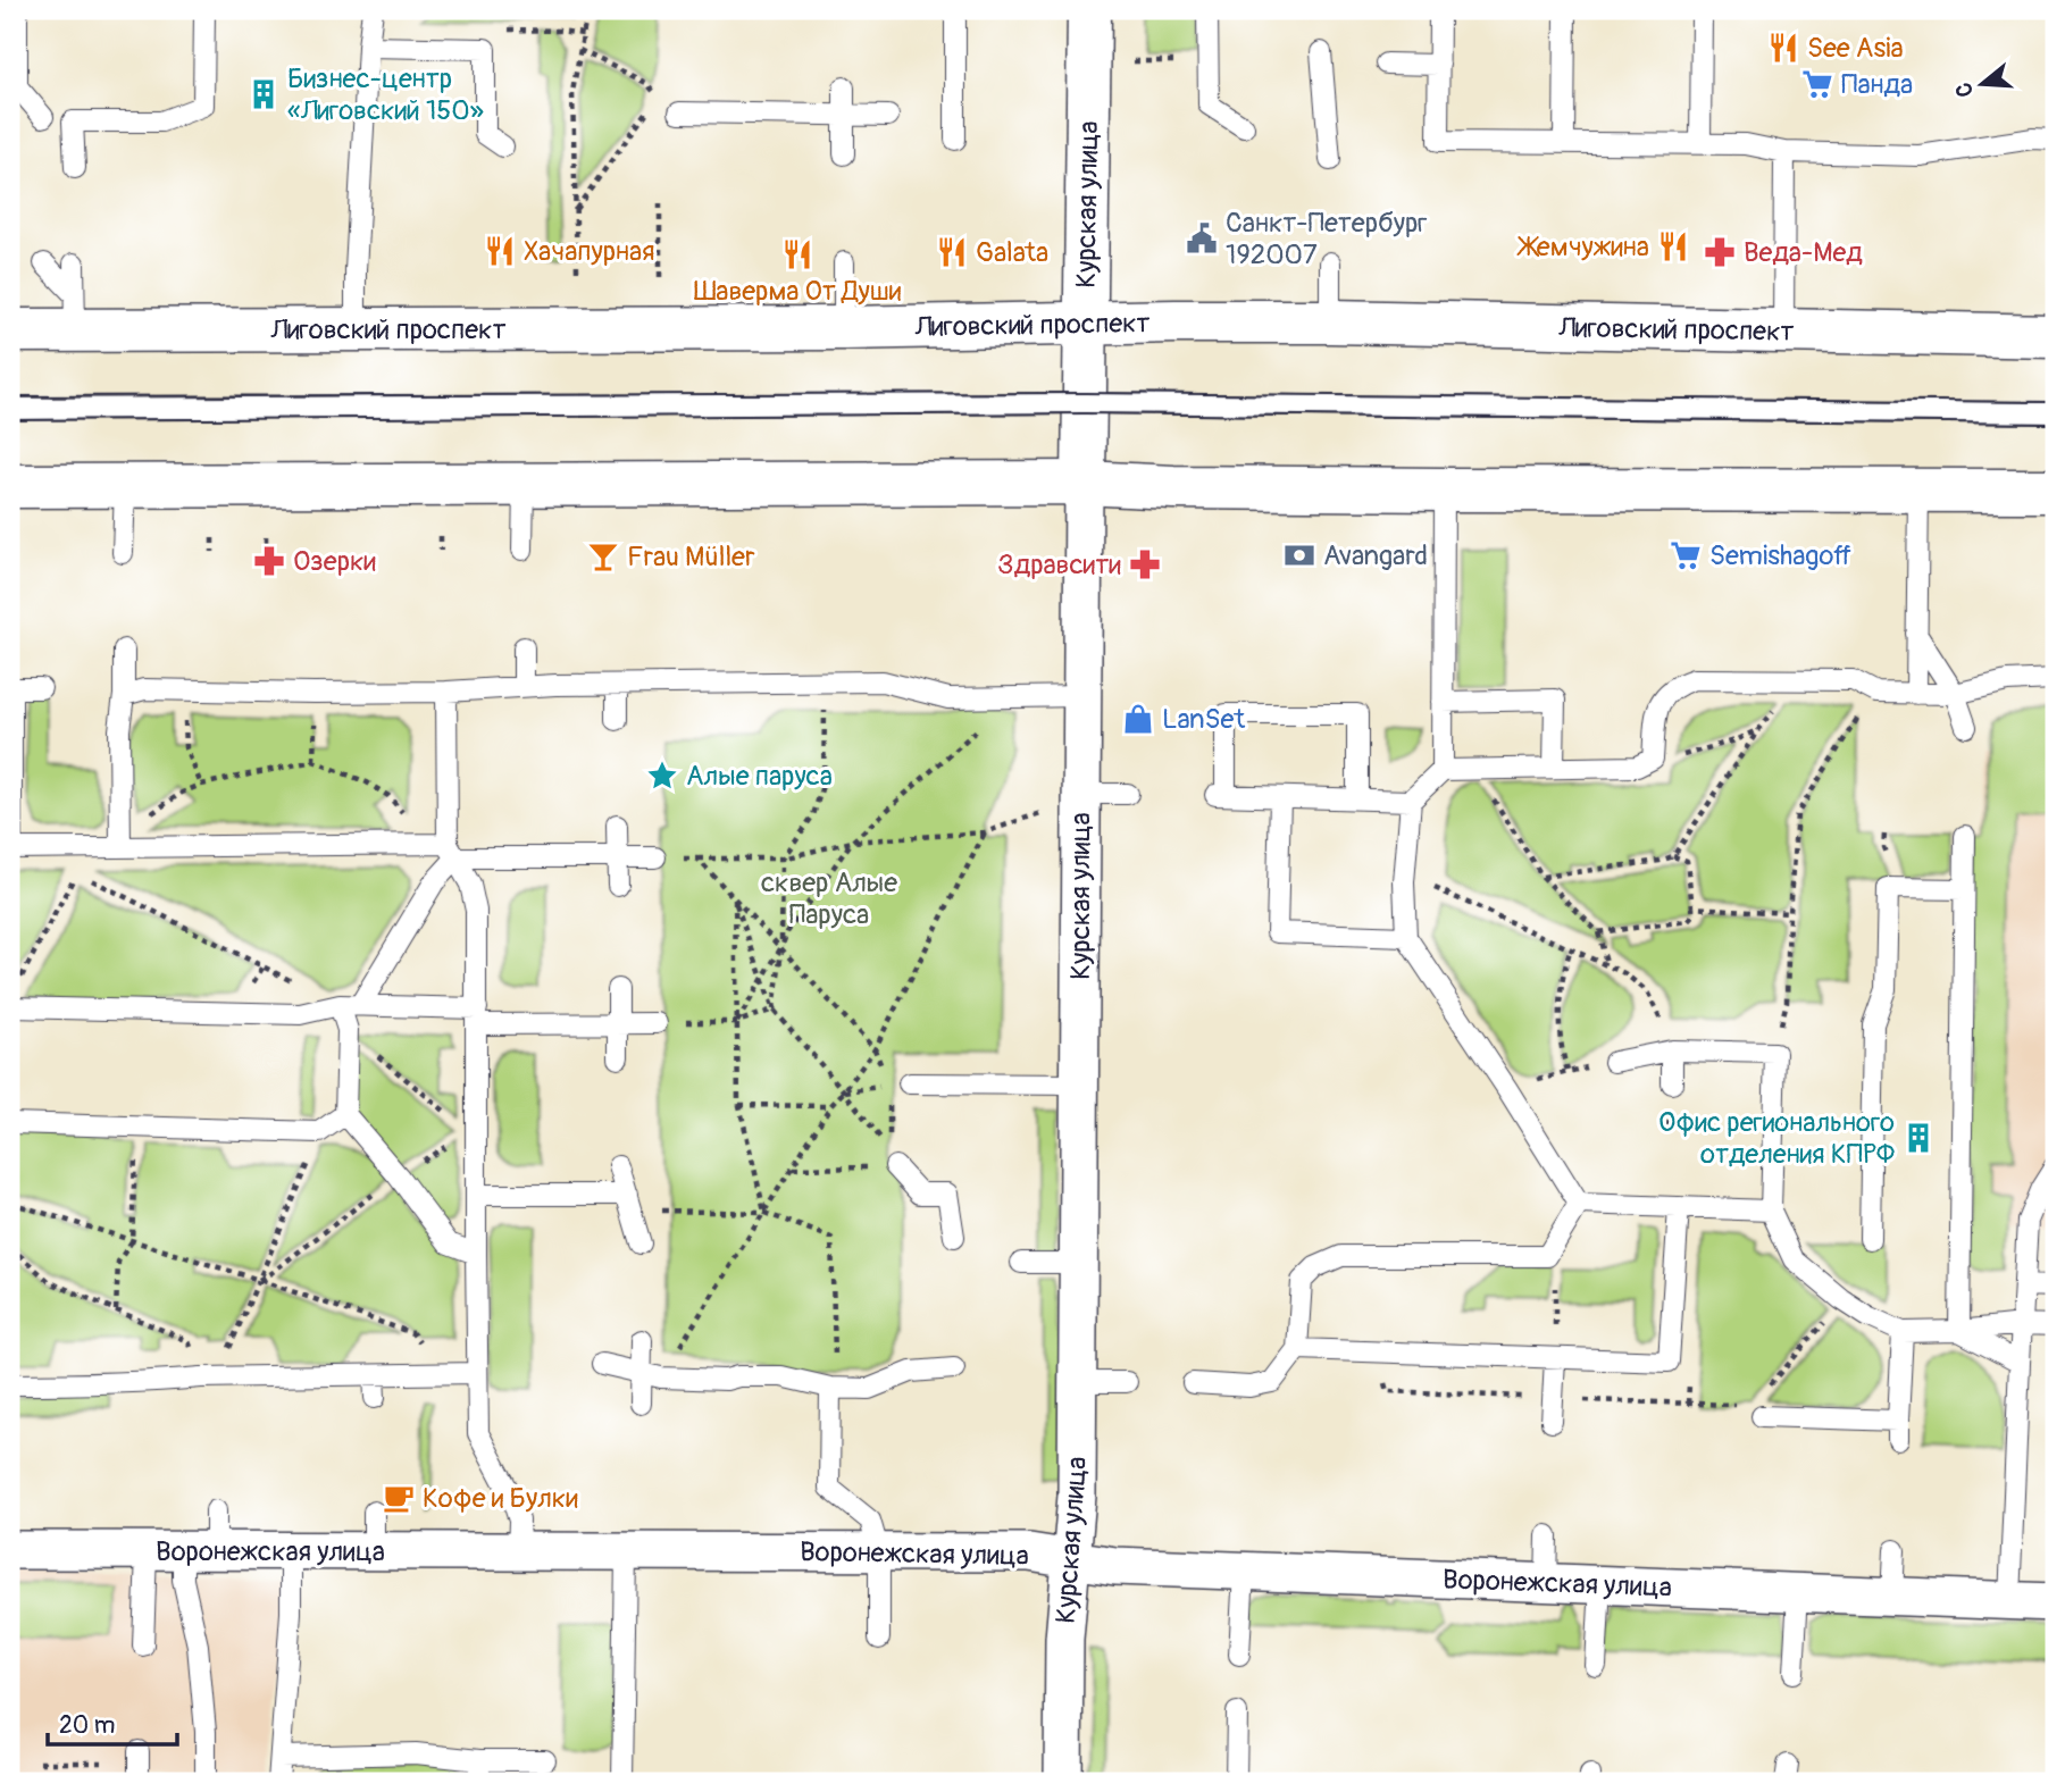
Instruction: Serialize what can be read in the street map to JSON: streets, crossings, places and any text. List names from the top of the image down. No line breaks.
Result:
{"streets":{"main road":["Курская улица","Лиговский проспект"],"street":["Воронежская улица"]},"crossings":[["Курская улица","Лиговский проспект"],["Курская улица","Воронежская улица"]],"parks":["сквер Алые Паруса"],"places":{"restaurant":["See Asia","Жемчужина","Хачапурная","Galata","Шаверма От Души"],"supermarket":["Панда","Semishagoff"],"building":["Бизнес-центр «Лиговский 150»","Офис регионального отделения КПРФ"],"public building":["Санкт-Петербург 192007"],"pharmacy":["Веда-Мед","Озерки","Здравсити"],"bank":["Avangard"],"bar":["Frau Müller"],"shop":["LanSet"],"place":["Алые паруса"],"cafe":["Кофе и Булки"]},"scale_bar":"20 m","north":"left"}
